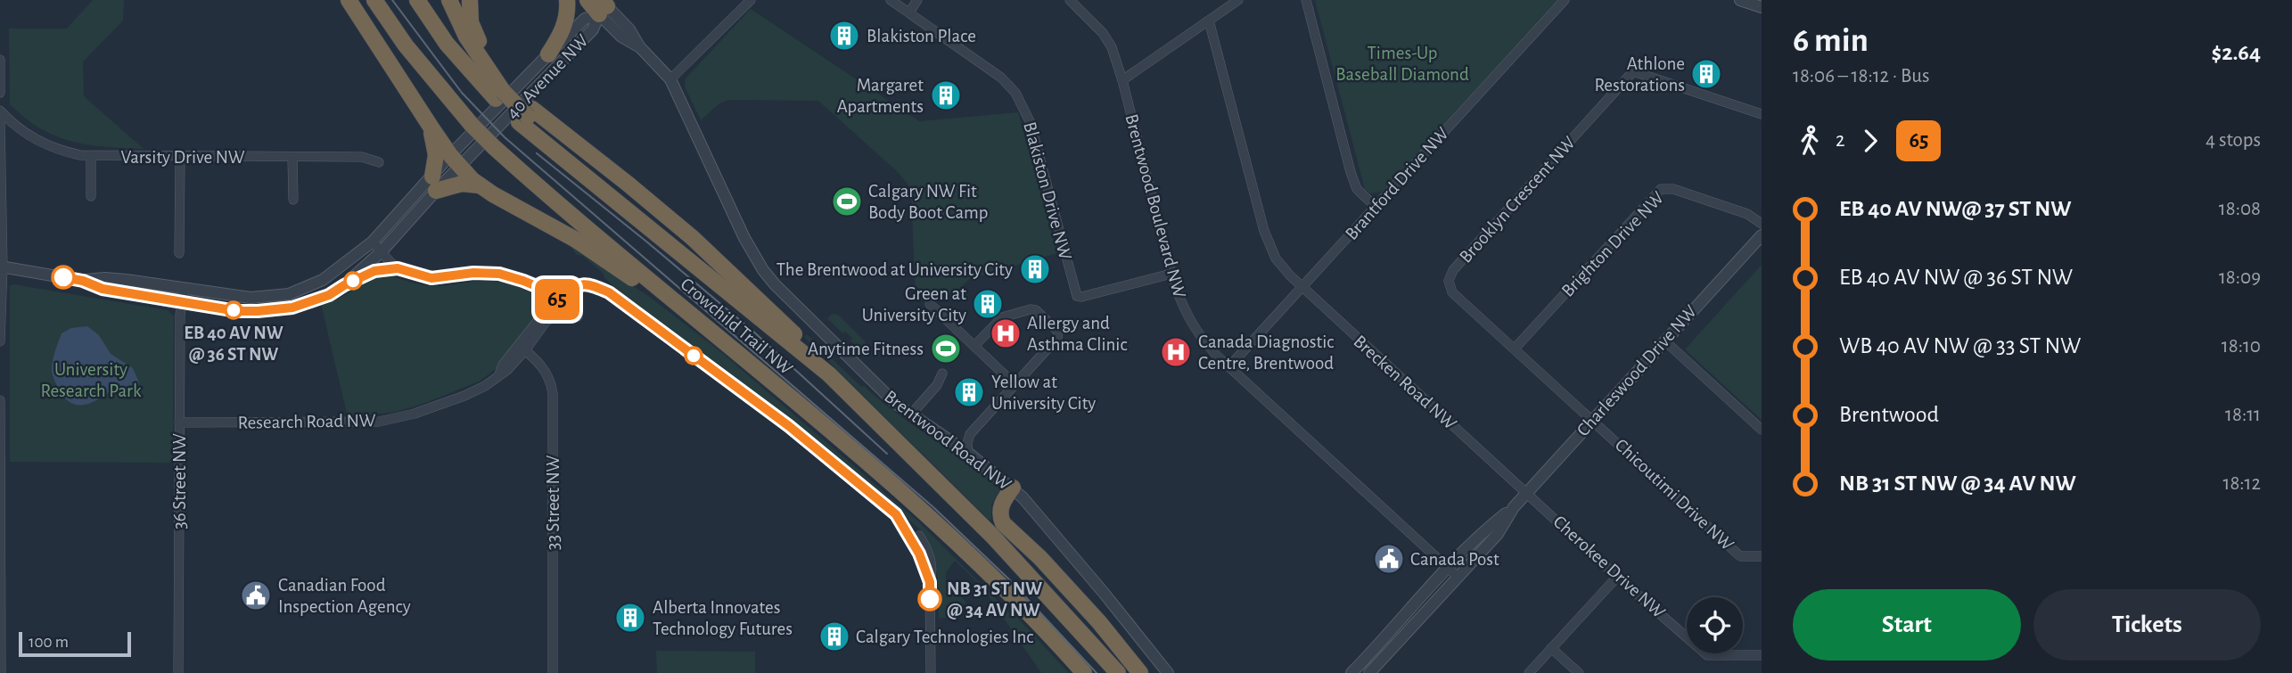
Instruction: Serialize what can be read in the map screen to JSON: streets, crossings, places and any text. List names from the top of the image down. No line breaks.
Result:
{"streets":{"highway":["Crowchild Trail NW"],"street":["40 Avenue NW","Varsity Drive NW","Brantford Drive NW","Blakiston Drive NW","Brooklyn Crescent NW","Brentwood Boulevard NW","Brighton Drive NW","Charleswood Drive NW","Brecken Road NW","Research Road NW","Brentwood Road NW","36 Street NW","Chicoutimi Drive NW","33 Street NW","Cherokee Drive NW"]},"crossings":[["40 Avenue NW","Brentwood Road NW"],["40 Avenue NW","36 Street NW"],["Brantford Drive NW","Brentwood Boulevard NW"],["Brantford Drive NW","Brecken Road NW"],["Blakiston Drive NW","Brentwood Boulevard NW"],["Brooklyn Crescent NW","Brighton Drive NW"],["Brooklyn Crescent NW","Charleswood Drive NW"],["Brooklyn Crescent NW","Chicoutimi Drive NW"],["Brentwood Boulevard NW","Charleswood Drive NW"],["Charleswood Drive NW","Brecken Road NW"],["Charleswood Drive NW","Chicoutimi Drive NW"],["Charleswood Drive NW","Cherokee Drive NW"],["Brecken Road NW","Cherokee Drive NW"],["Research Road NW","36 Street NW"],["Research Road NW","33 Street NW"]],"parks":["Times-Up Baseball Diamond","University Research Park"],"places":{"building":["Blakiston Place","Athlone Restorations","Margaret Apartments","The Brentwood at University City","Green at University City","Yellow at University City","Alberta Innovates Technology Futures","Calgary Technologies Inc"],"sports":["Calgary NW Fit Body Boot Camp","Anytime Fitness"],"other":["EB 40 AV NW @ 36 ST NW","NB 31 ST NW @ 34 AV NW"],"hospital":["Allergy and Asthma Clinic","Canada Diagnostic Centre, Brentwood"],"public building":["Canada Post","Canadian Food Inspection Agency"]},"lines":["bus line 65"],"scale_bar":"100 m","page":{"on_map":"65","heading":["6 min","18:06 – 18:12 · Bus","$2.64"],"legs":["2","65","4 stops"],"list":[{"name":"EB 40 AV NW@ 37 ST NW","value":"18:08"},{"name":"EB 40 AV NW @ 36 ST NW","value":"18:09"},{"name":"WB 40 AV NW @ 33 ST NW","value":"18:10"},{"name":"Brentwood","value":"18:11"},{"name":"NB 31 ST NW @ 34 AV NW","value":"18:12"}],"buttons":["Start","Tickets"],"scale":"100 m"}}
